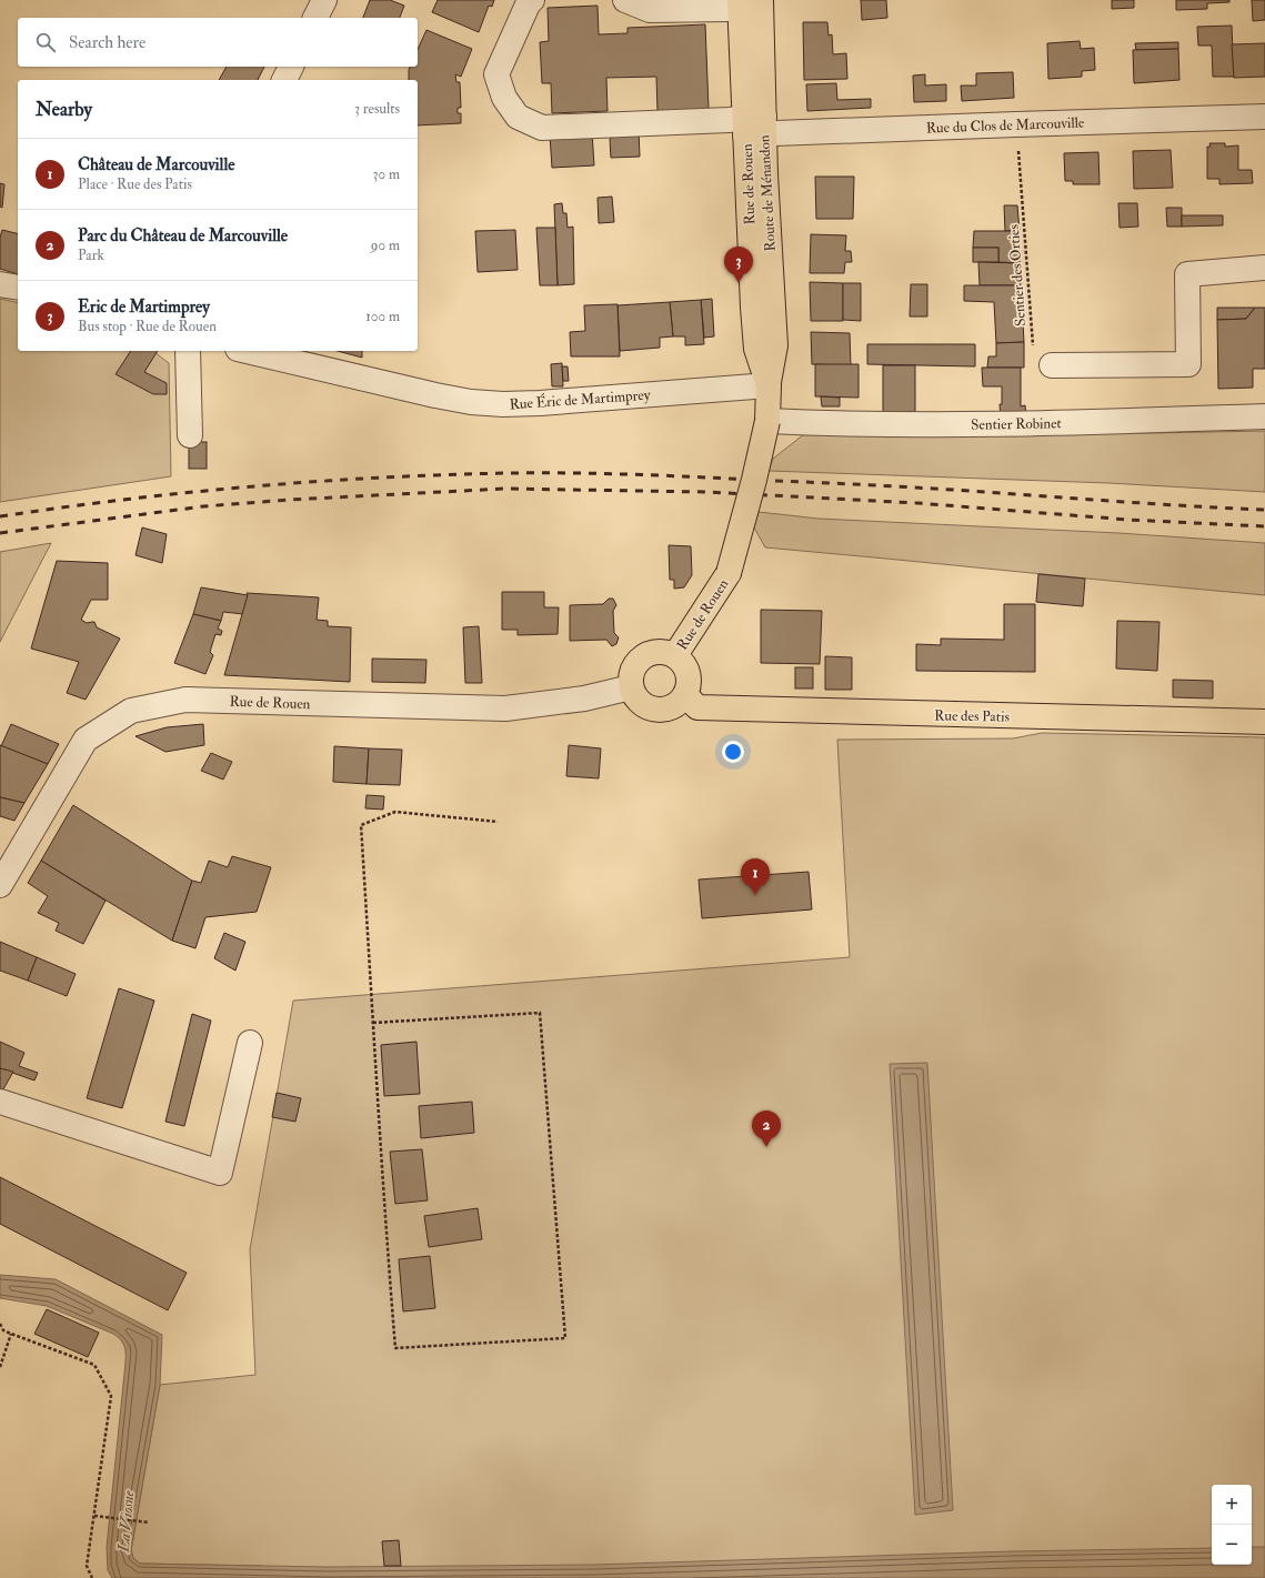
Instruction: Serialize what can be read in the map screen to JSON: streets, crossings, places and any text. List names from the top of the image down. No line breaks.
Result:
{"streets":{"main road":["Rue de Rouen","Route de Ménandon","Rue des Patis"],"street":["Rue du Clos de Marcouville","Rue Éric de Martimprey","Sentier Robinet"],"path":["Sentier des Orties"]},"crossings":[["Rue du Clos de Marcouville","Route de Ménandon"],["Rue du Clos de Marcouville","Sentier des Orties"],["Rue de Rouen","Sentier Robinet"],["Rue de Rouen","Rue des Patis"],["Route de Ménandon","Rue Éric de Martimprey"]],"water":["La Viosne"],"page":{"search":"Search here","heading":["Nearby","3 results"],"list":[{"mark":"1","name":"Château de Marcouville","note":"Place · Rue des Patis","value":"30 m"},{"mark":"2","name":"Parc du Château de Marcouville","note":"Park","value":"90 m"},{"mark":"3","name":"Eric de Martimprey","note":"Bus stop · Rue de Rouen","value":"100 m"}],"pins":["3","1","2"],"map_buttons":["+","−"]}}
